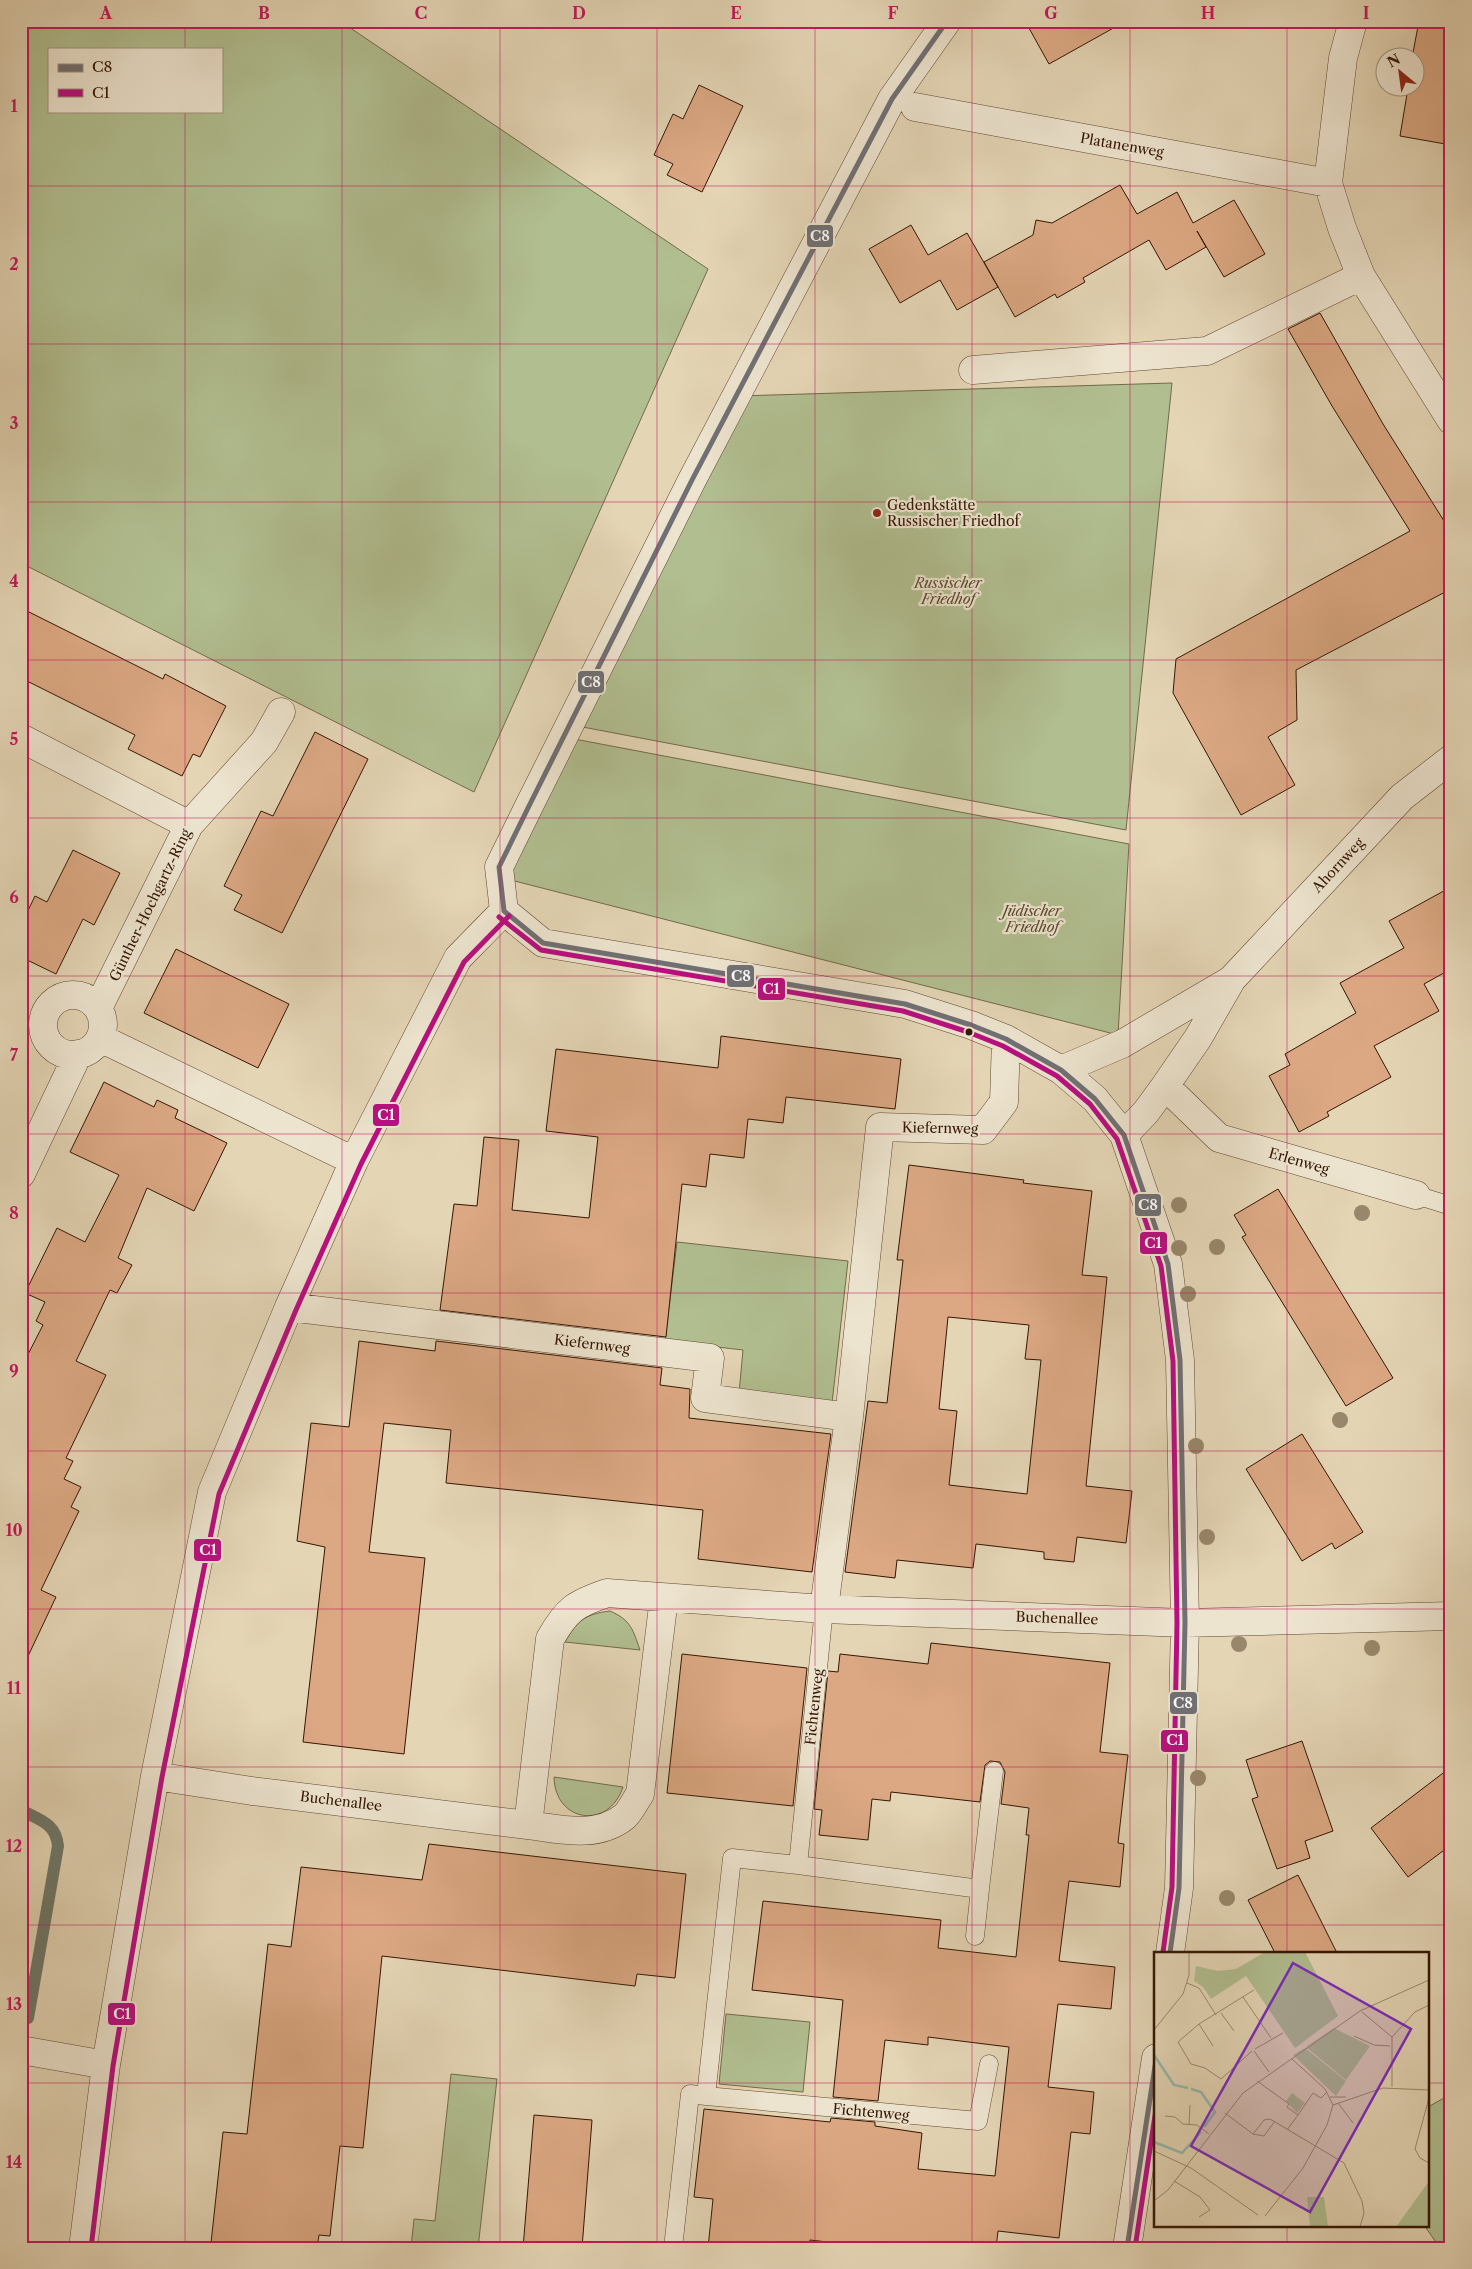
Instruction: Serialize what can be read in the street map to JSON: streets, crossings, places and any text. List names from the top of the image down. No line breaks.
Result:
{"streets":{"street":["Platanenweg","Ahornweg","Günther-Hochgartz-Ring","Kiefernweg","Erlenweg","Buchenallee"],"lane":["Fichtenweg"]},"crossings":[["Ahornweg","Erlenweg"],["Kiefernweg","Buchenallee"],["Kiefernweg","Fichtenweg"],["Buchenallee","Fichtenweg"]],"parks":["Russischer Friedhof","Jüdischer Friedhof"],"places":["Gedenkstätte Russischer Friedhof"],"lines":["transit line C8","transit line C1"],"legend":["C8","C1"],"north":"top left","grid":{"columns":["A","B","C","D","E","F","G","H","I"],"rows":["1","2","3","4","5","6","7","8","9","10","11","12","13","14"]}}
